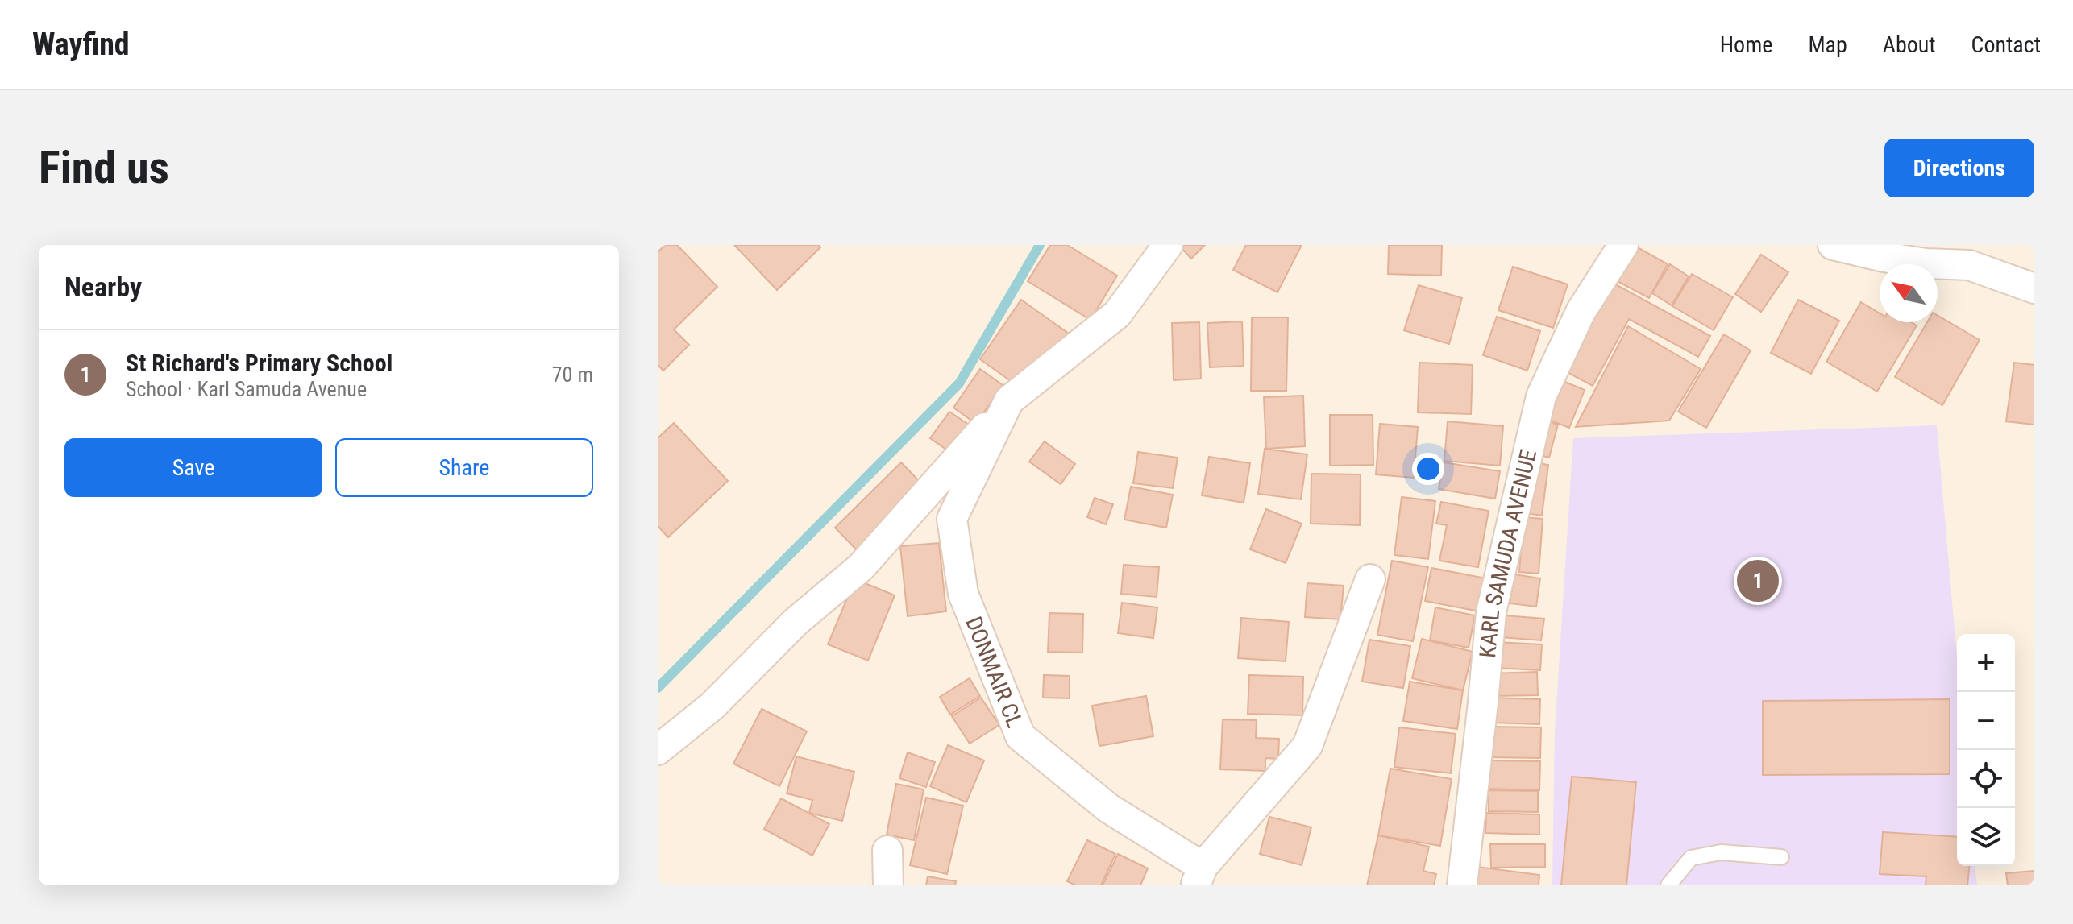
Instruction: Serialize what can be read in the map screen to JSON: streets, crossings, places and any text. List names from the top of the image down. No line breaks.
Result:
{"streets":{"street":["KARL SAMUDA AVENUE","DONMAIR CL"]},"north":"top left","page":{"header":"Wayfind","nav":["Home","Map","About","Contact"],"buttons":["Directions",["Save","Share"]],"title":"Find us","heading":"Nearby","list":[{"mark":"1","name":"St Richard's Primary School","note":"School · Karl Samuda Avenue","value":"70 m"}],"pins":"1","map_buttons":["+","−"]}}
